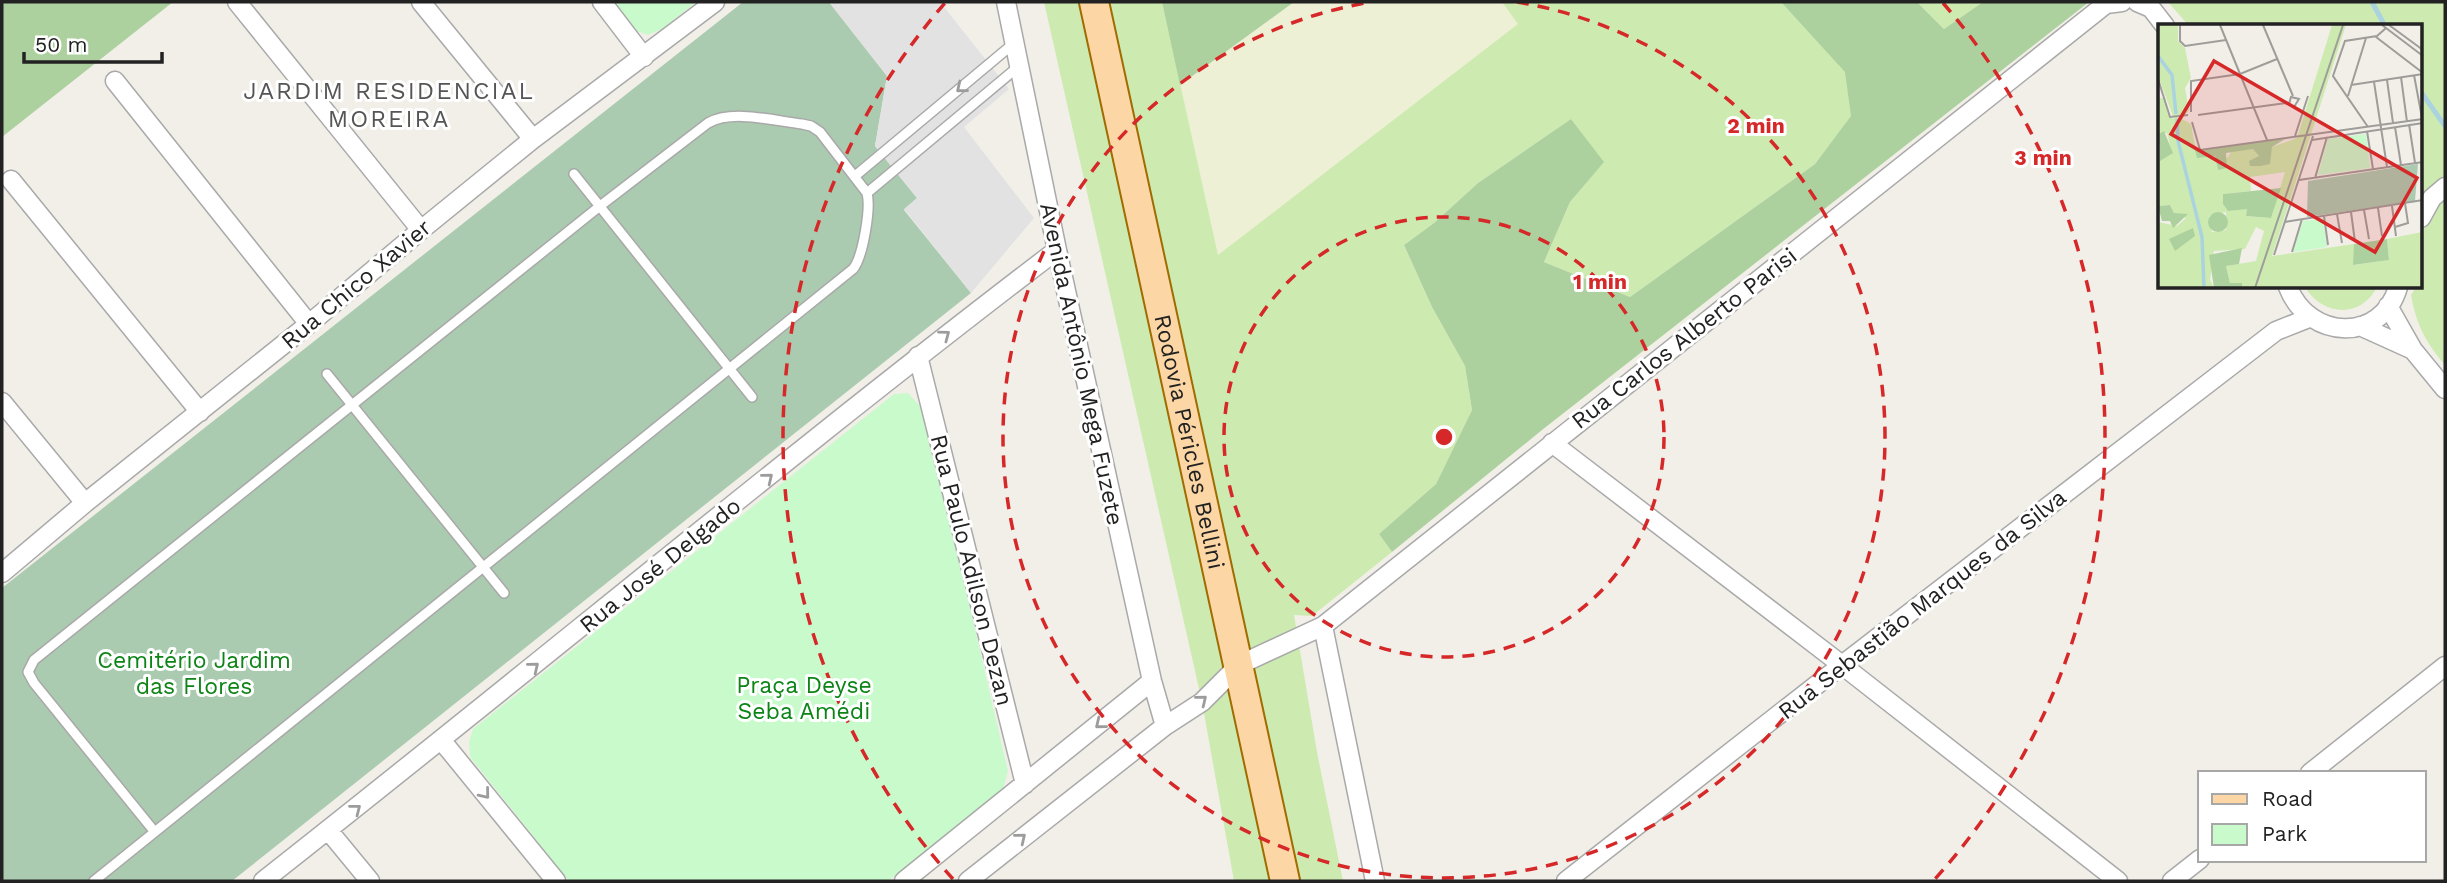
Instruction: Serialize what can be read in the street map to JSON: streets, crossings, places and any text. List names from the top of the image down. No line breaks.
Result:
{"streets":{"main road":["Rodovia Péricles Bellini"],"street":["Rua Chico Xavier","Rua Carlos Alberto Parisi","Avenida Antônio Mega Fuzete","Rua José Delgado","Rua Paulo Adilson Dezan","Rua Sebastião Marques da Silva"]},"crossings":[["Rua Carlos Alberto Parisi","Rodovia Péricles Bellini"],["Avenida Antônio Mega Fuzete","Rua José Delgado"],["Rua José Delgado","Rua Paulo Adilson Dezan"]],"one_way":["Rua José Delgado"],"districts":["JARDIM RESIDENCIAL MOREIRA"],"parks":["Cemitério Jardim das Flores","Praça Deyse Seba Amédi"],"legend":["Road","Park"],"scale_bar":"50 m","rings":["2 min","3 min","1 min"]}
